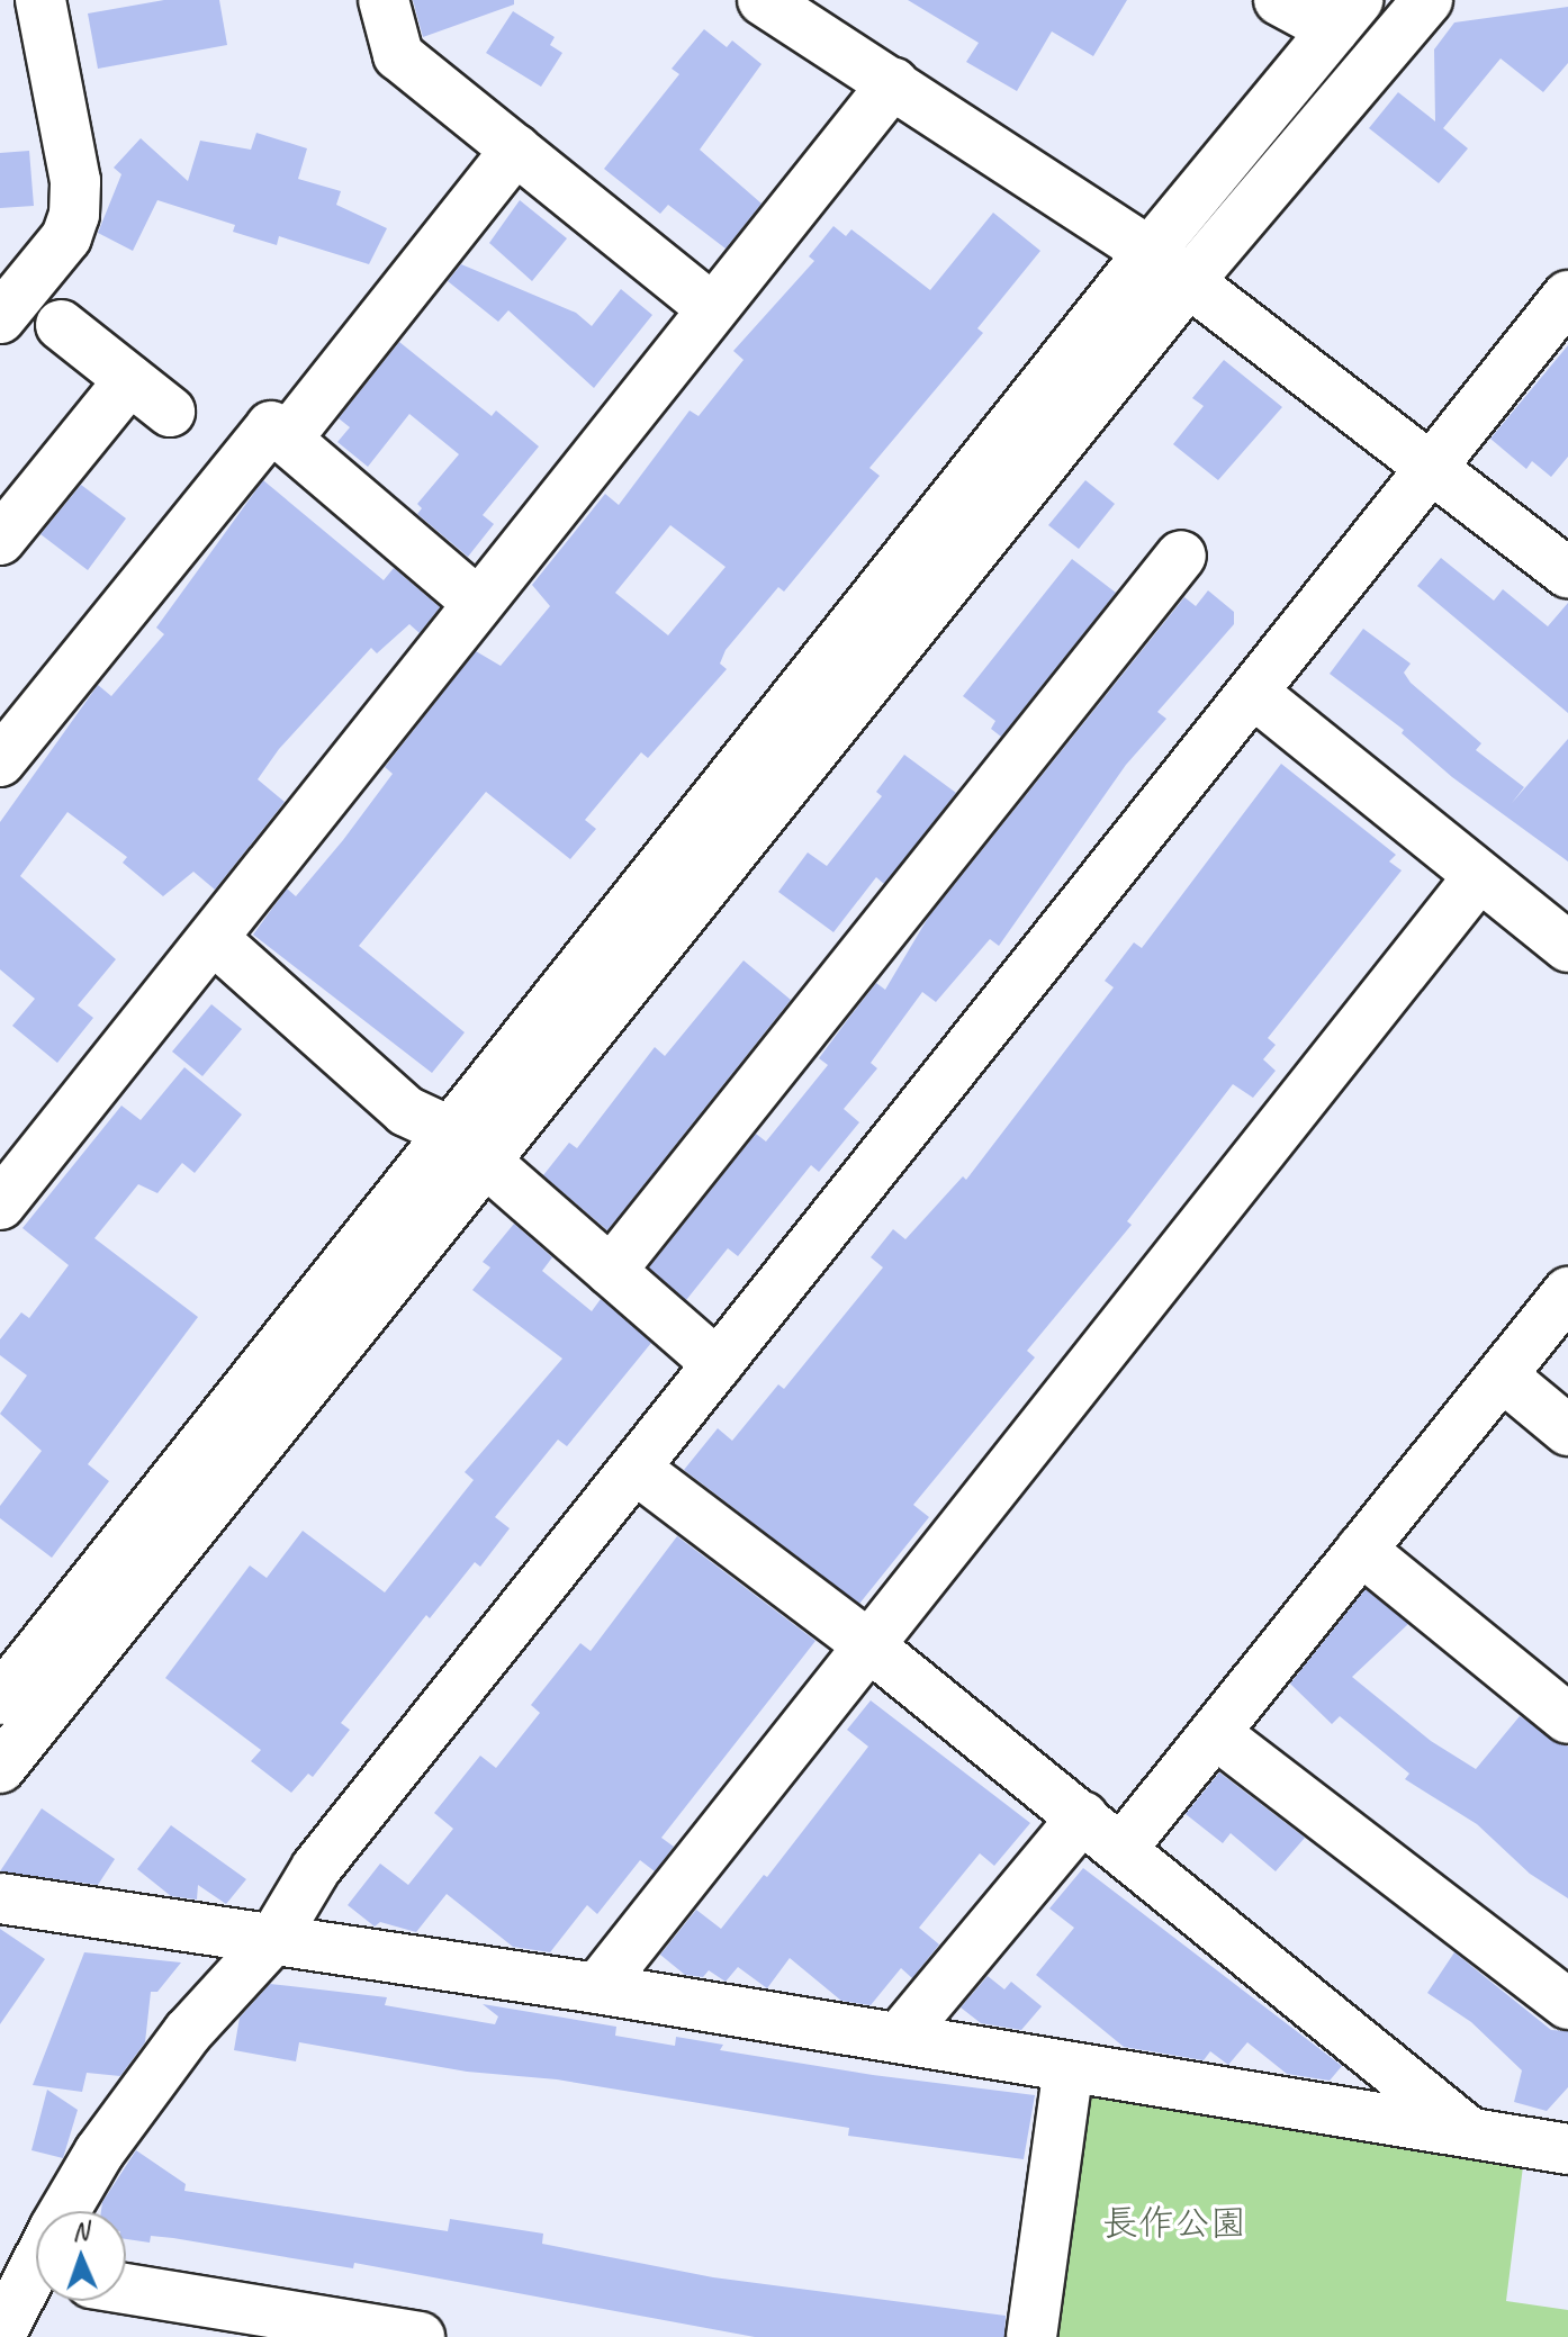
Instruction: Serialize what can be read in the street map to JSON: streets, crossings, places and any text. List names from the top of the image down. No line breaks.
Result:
{"parks":["長作公園"],"north":"top"}
